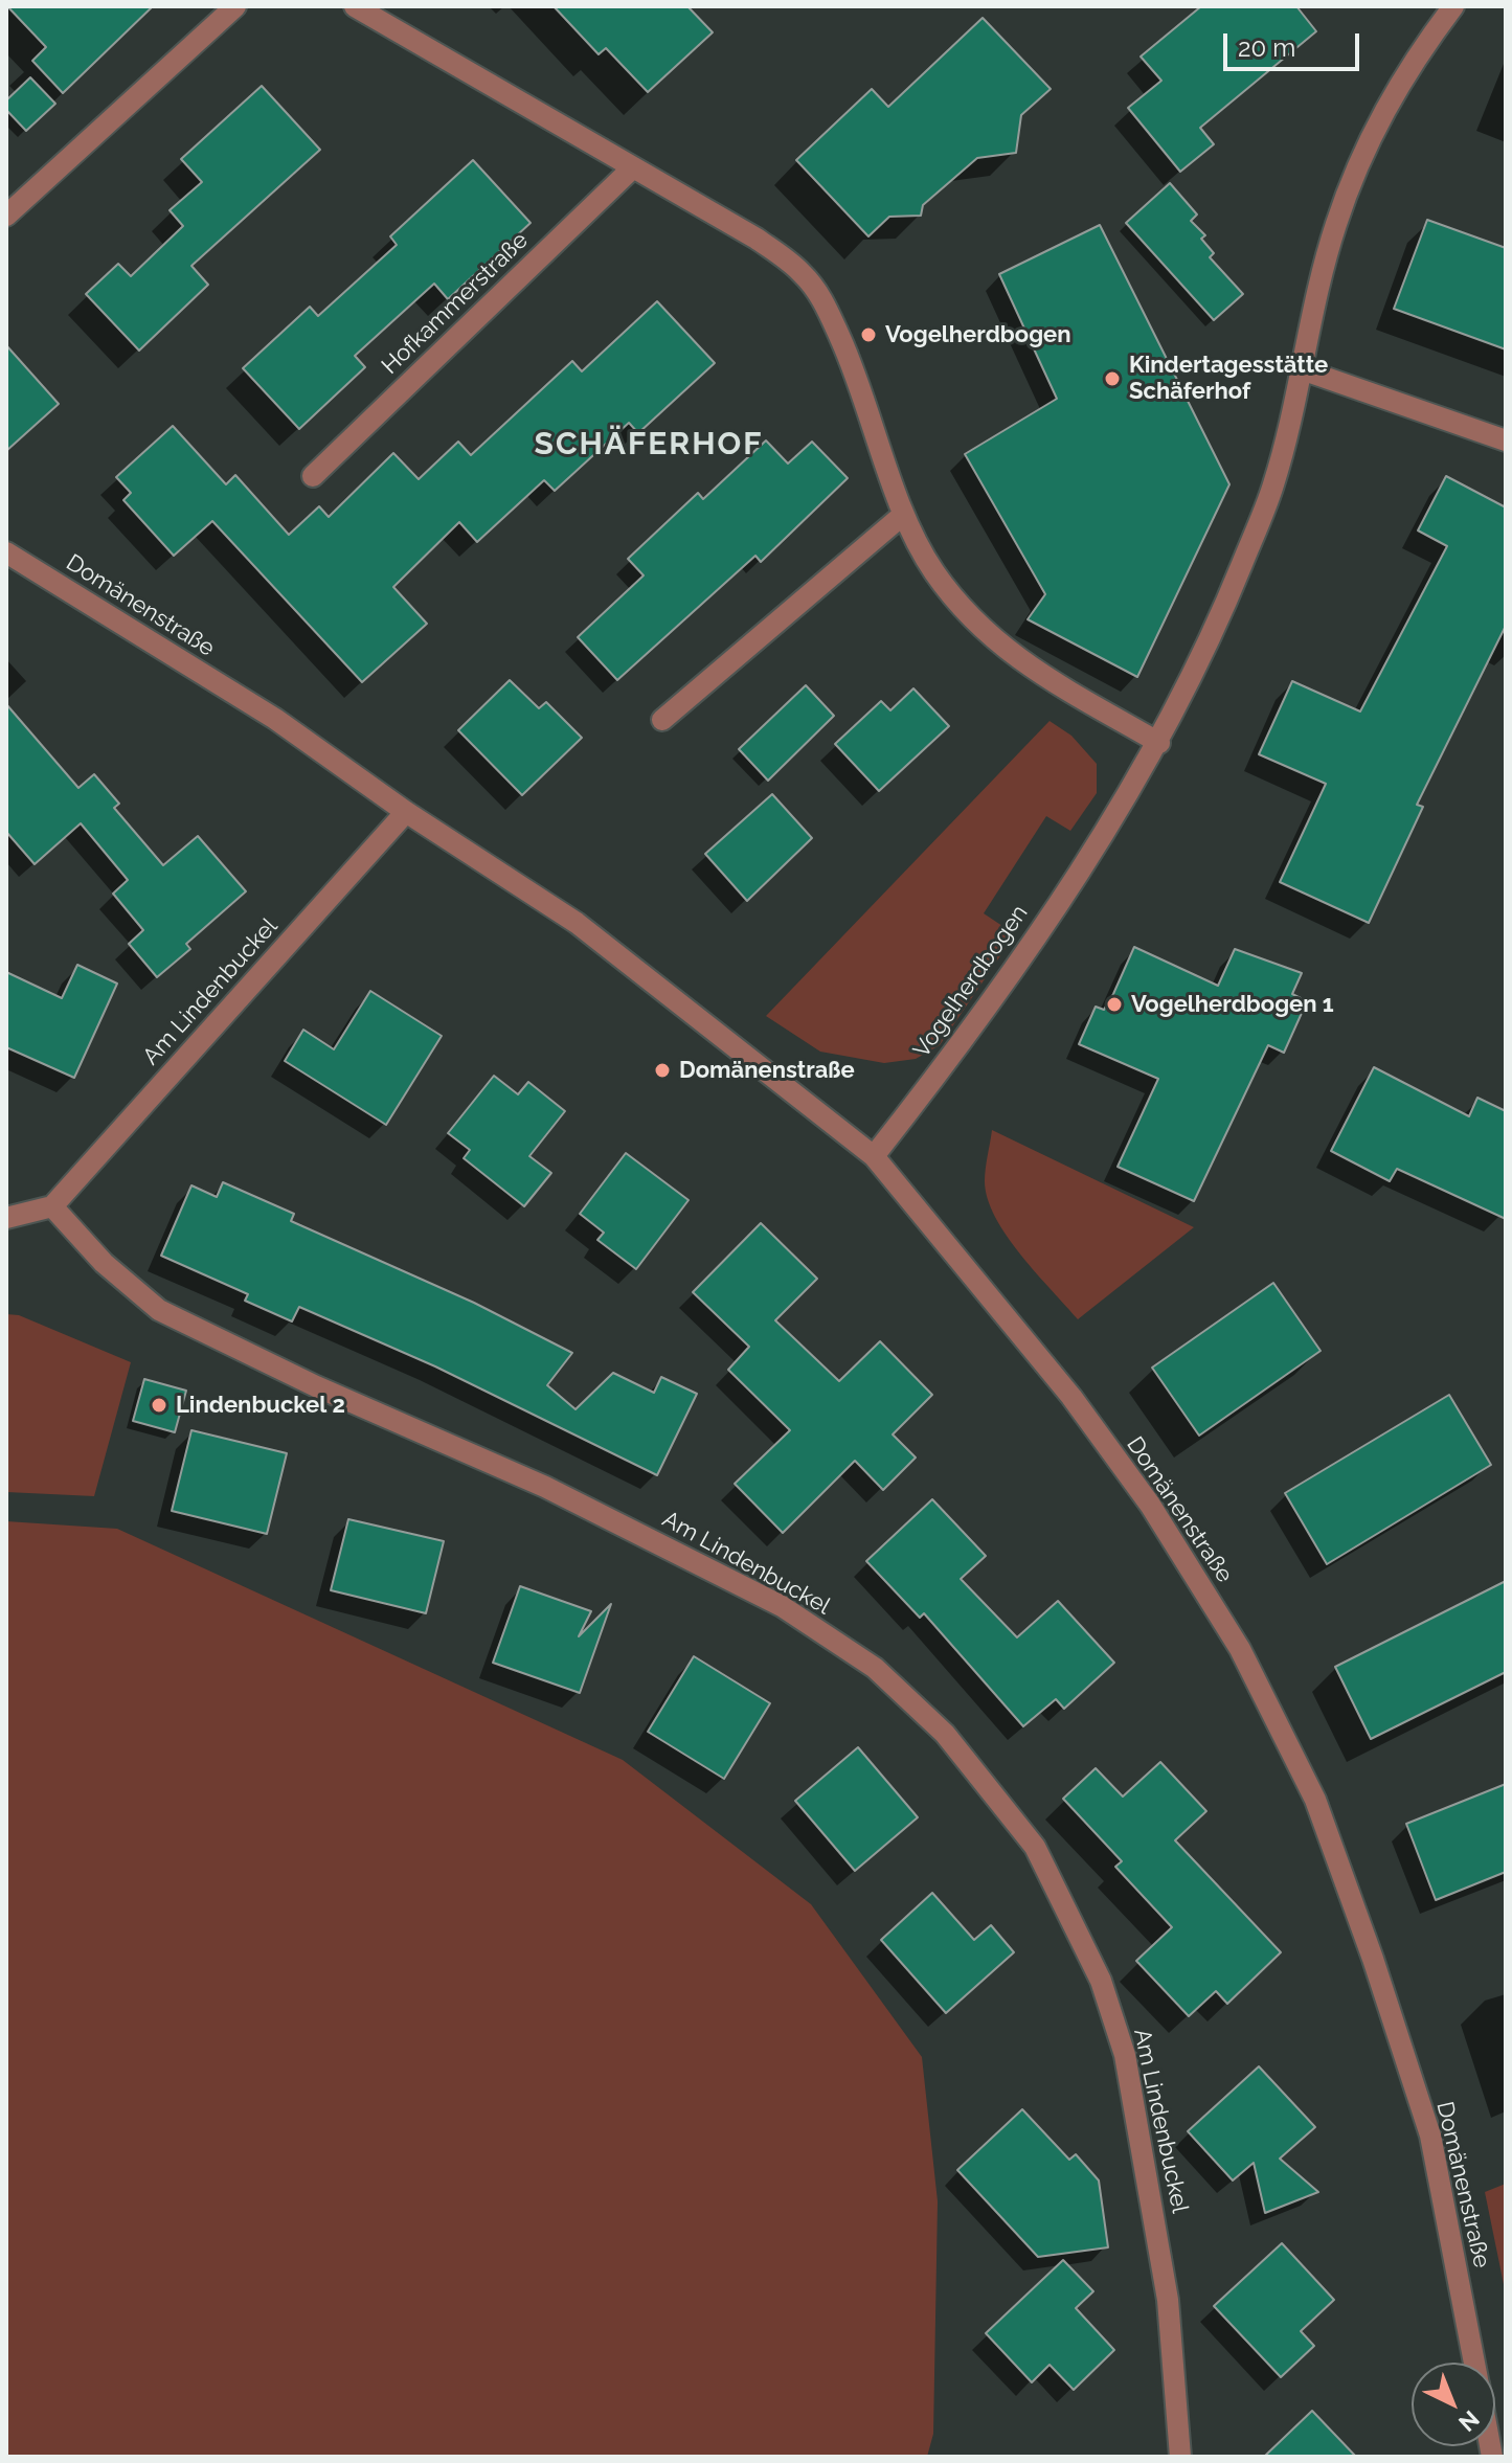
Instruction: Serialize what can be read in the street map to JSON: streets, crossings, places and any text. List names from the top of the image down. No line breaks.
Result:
{"streets":{"street":["Hofkammerstraße","Domänenstraße","Vogelherdbogen","Am Lindenbuckel"]},"crossings":[["Domänenstraße","Vogelherdbogen"],["Domänenstraße","Am Lindenbuckel"]],"districts":["SCHÄFERHOF"],"places":["Vogelherdbogen","Kindertagesstätte Schäferhof","Vogelherdbogen 1","Domänenstraße","Lindenbuckel 2"],"scale_bar":"20 m","north":"bottom right"}
